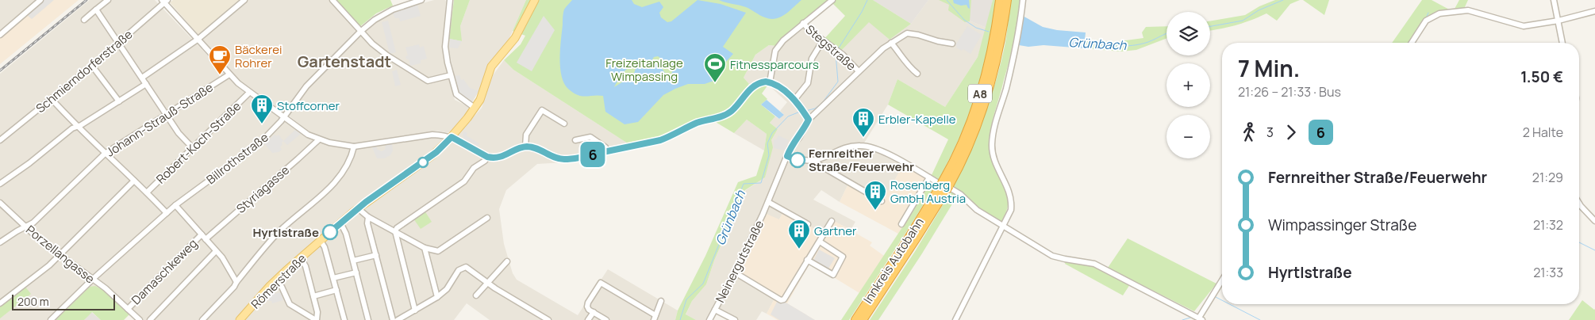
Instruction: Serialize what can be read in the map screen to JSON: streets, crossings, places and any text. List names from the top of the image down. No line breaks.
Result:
{"streets":{"highway":["A8","Innkreis Autobahn"],"main road":["Römerstraße"],"street":["Stegstraße","Schmierndorferstraße","Johann-Strauß-Straße","Robert-Koch-Straße","Billrothstraße","Styriagasse","Porzellangasse","Neinergutstraße","Damaschkeweg"]},"crossings":[["Stegstraße","Neinergutstraße"],["Johann-Strauß-Straße","Porzellangasse"],["Billrothstraße","Porzellangasse"],["Porzellangasse","Damaschkeweg"]],"districts":["Gartenstadt"],"water":["Grünbach"],"parks":["Freizeitanlage Wimpassing"],"places":{"cafe":["Bäckerei Rohrer"],"sports":["Fitnessparcours"],"building":["Stoffcorner","Erbler-Kapelle","Rosenberg GmbH Austria","Gartner"],"other":["Fernreither Straße/Feuerwehr","Hyrtlstraße"]},"lines":["bus line 6"],"scale_bar":"200 m","page":{"on_map":"6","map_buttons":["+","−"],"heading":["7 Min.","21:26 – 21:33 · Bus","1.50 €"],"legs":["3","6","2 Halte"],"list":[{"name":"Fernreither Straße/Feuerwehr","value":"21:29"},{"name":"Wimpassinger Straße","value":"21:32"},{"name":"Hyrtlstraße","value":"21:33"}],"scale":"200 m"}}
